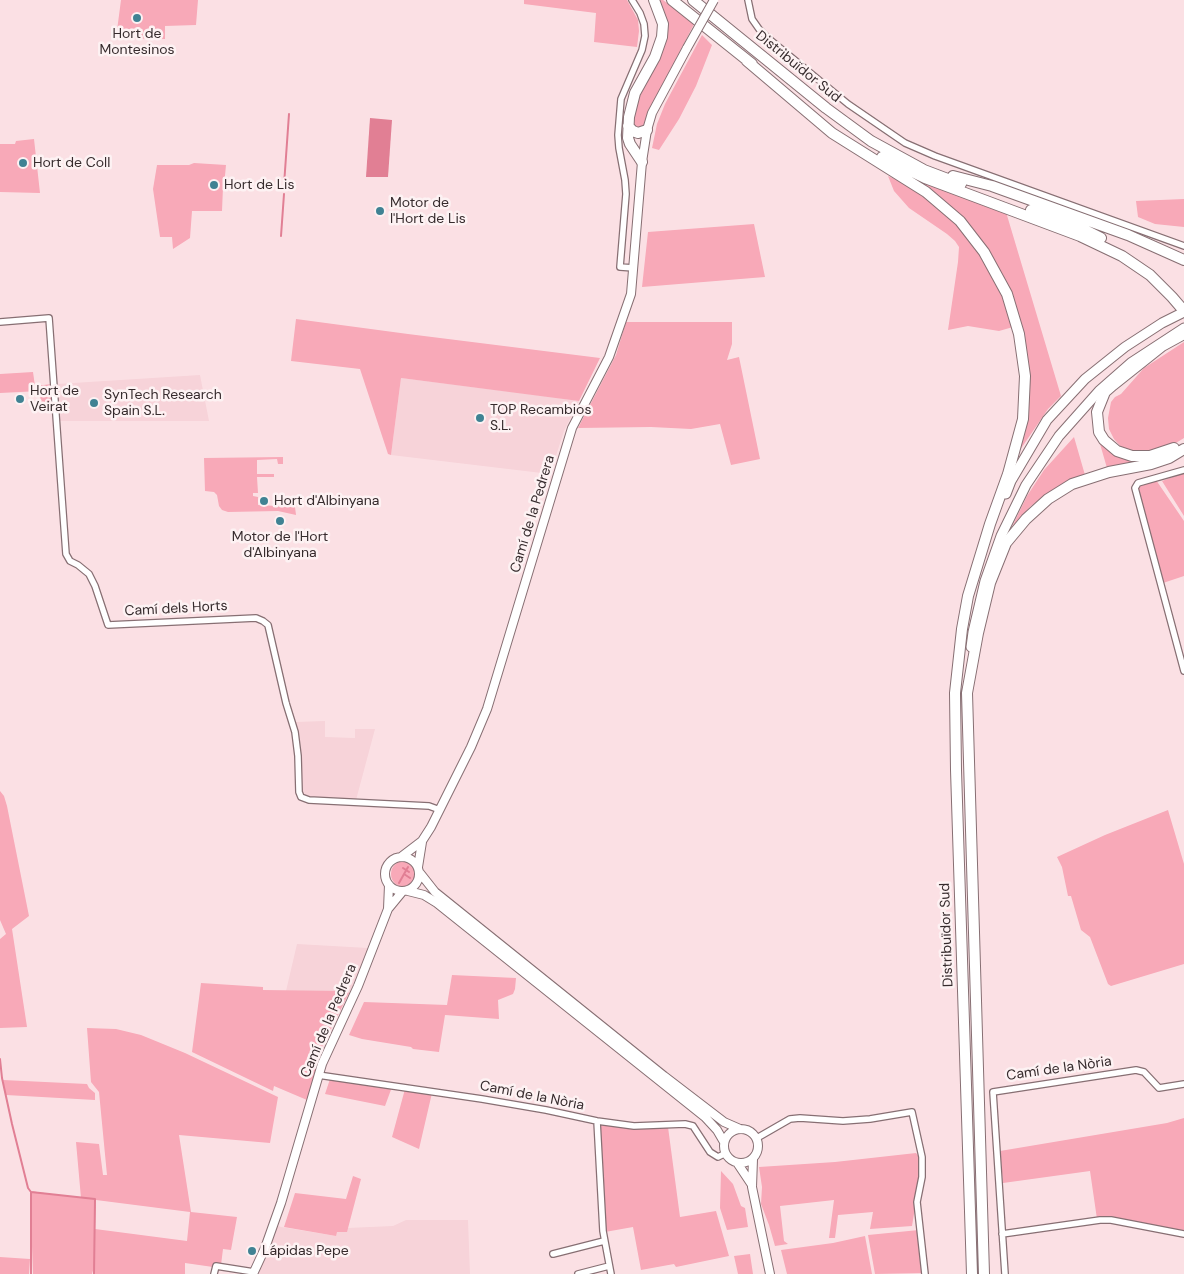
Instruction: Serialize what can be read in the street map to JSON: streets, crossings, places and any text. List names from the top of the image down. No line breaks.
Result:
{"streets":{"highway":["Distribuïdor Sud"],"street":["Camí de la Pedrera","Camí dels Horts","Camí de la Nòria"]},"crossings":[["Camí de la Pedrera","Camí dels Horts"],["Camí de la Pedrera","Camí de la Nòria"]],"places":["Hort de Montesinos","Hort de Coll","Hort de Lis","Motor de l'Hort de Lis","Hort de Veirat","SynTech Research Spain S.L.","TOP Recambios S.L.","Hort d'Albinyana","Motor de l'Hort d'Albinyana","Lápidas Pepe"]}
